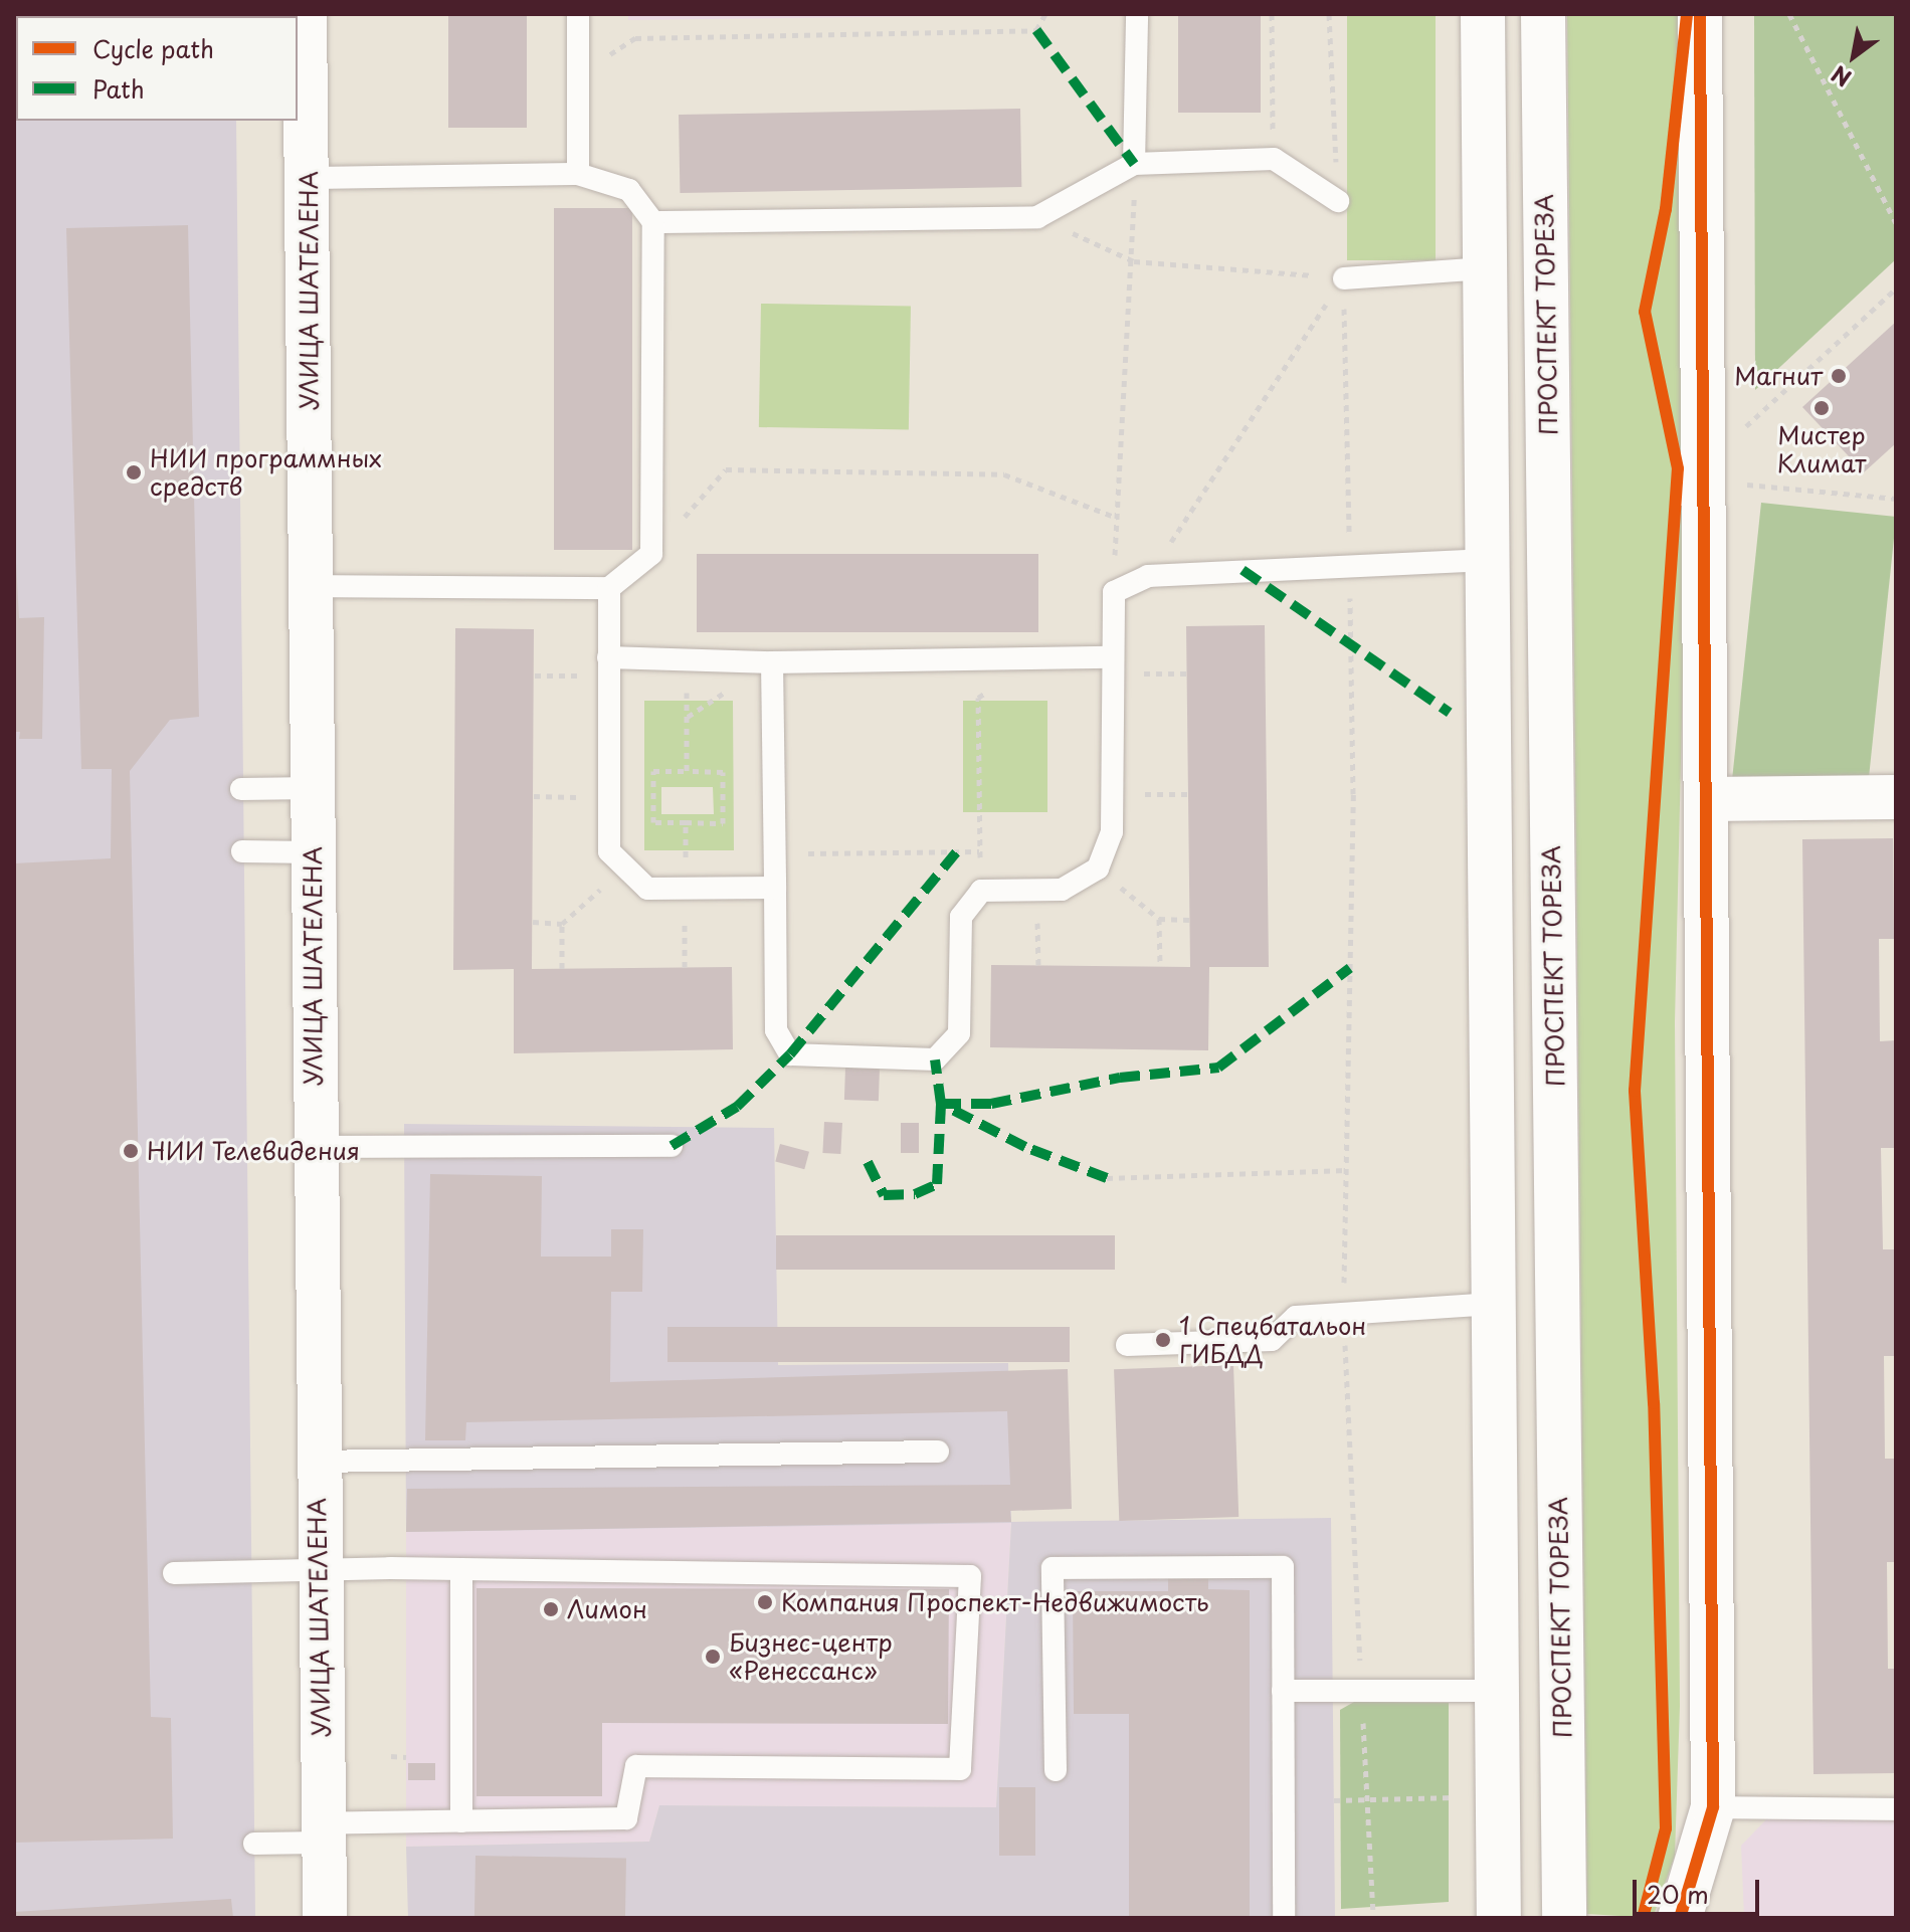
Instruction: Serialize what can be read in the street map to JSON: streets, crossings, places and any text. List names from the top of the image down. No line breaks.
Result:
{"streets":{"street":["УЛИЦА ШАТЕЛЕНА","ПРОСПЕКТ ТОРЕЗА"]},"places":["Магнит","Мистер Климат","НИИ программных средств","НИИ Телевидения","1 Спецбатальон ГИБДД","Компания Проспект-Недвижимость","Лимон","Бизнес-центр «Ренессанс»"],"legend":["Cycle path","Path"],"scale_bar":"20 m","north":"bottom left"}
